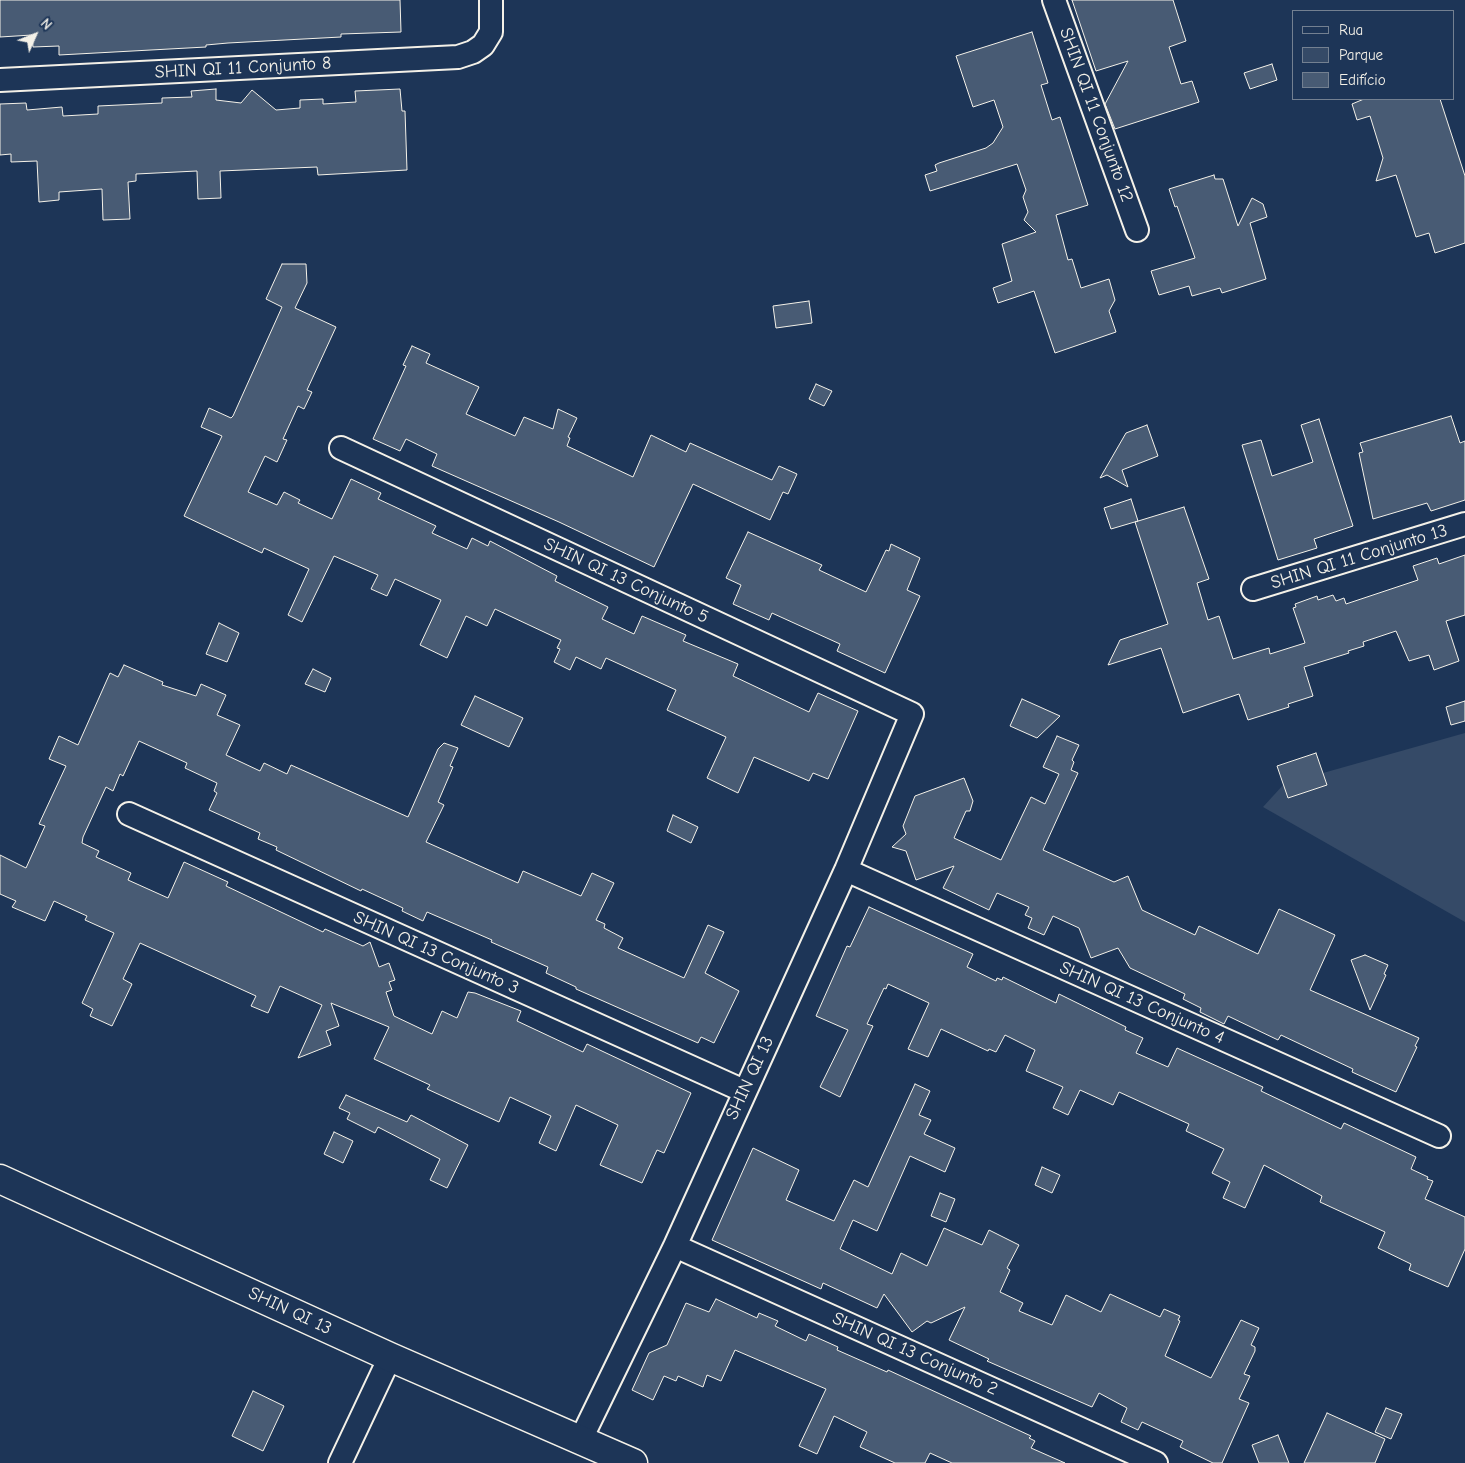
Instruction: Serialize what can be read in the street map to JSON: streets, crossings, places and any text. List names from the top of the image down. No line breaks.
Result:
{"streets":{"street":["SHIN QI 11 Conjunto 8","SHIN QI 11 Conjunto 12","SHIN QI 11 Conjunto 13","SHIN QI 13 Conjunto 5","SHIN QI 13 Conjunto 3","SHIN QI 13 Conjunto 4","SHIN QI 13","SHIN QI 13 Conjunto 2"]},"crossings":[["SHIN QI 13 Conjunto 5","SHIN QI 13"],["SHIN QI 13 Conjunto 3","SHIN QI 13"],["SHIN QI 13 Conjunto 4","SHIN QI 13"],["SHIN QI 13","SHIN QI 13 Conjunto 2"]],"legend":["Rua","Parque","Edifício"],"north":"top right"}
